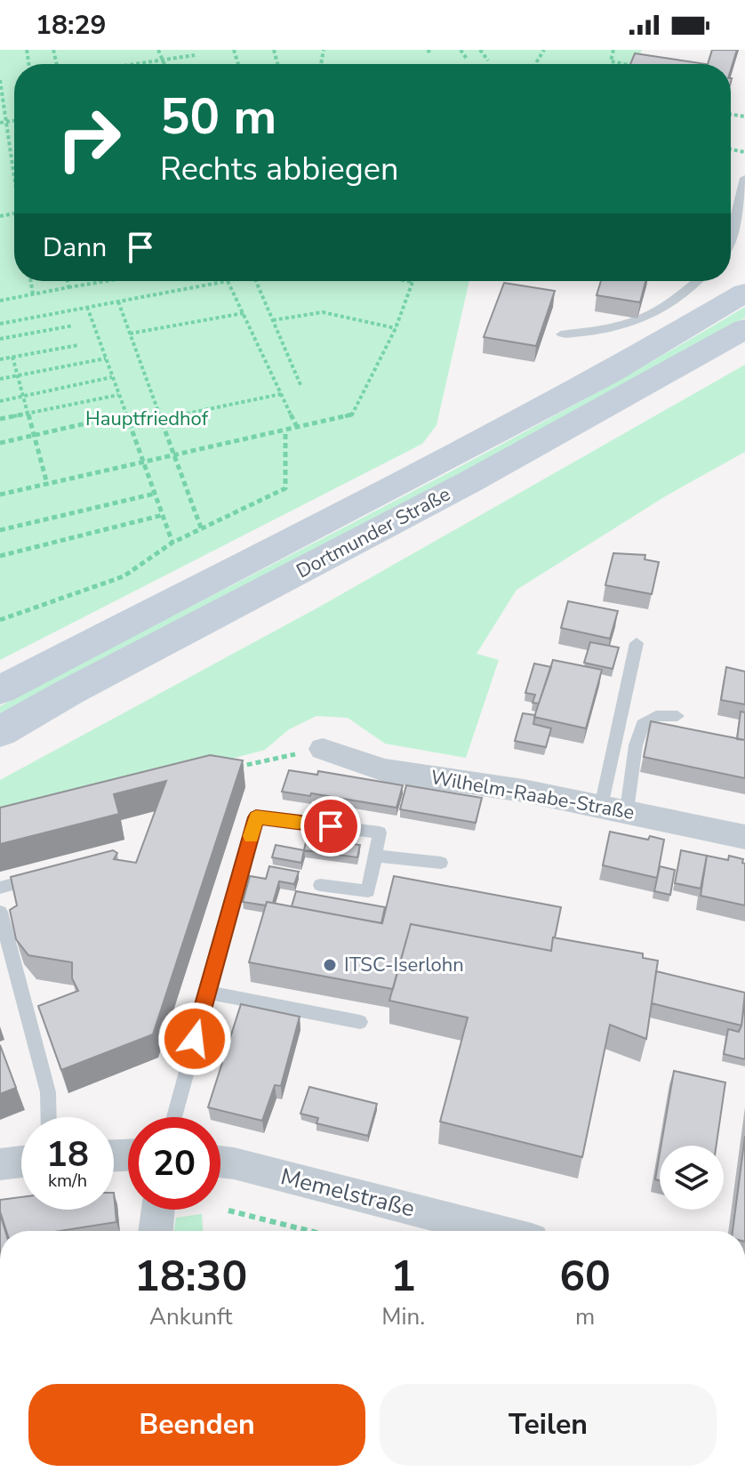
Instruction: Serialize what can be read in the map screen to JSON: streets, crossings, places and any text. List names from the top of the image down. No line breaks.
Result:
{"streets":{"main road":["Dortmunder Straße"],"street":["Wilhelm-Raabe-Straße","Memelstraße"]},"parks":["Hauptfriedhof"],"places":["ITSC-Iserlohn"],"page":{"status":"18:29","turn":["50 m","Rechts abbiegen"],"then":"Dann","speed":"18 km/h","limit":"20","eta":["18:30","Ankunft","1","Min.","60","m"],"buttons":["Beenden","Teilen"]}}
